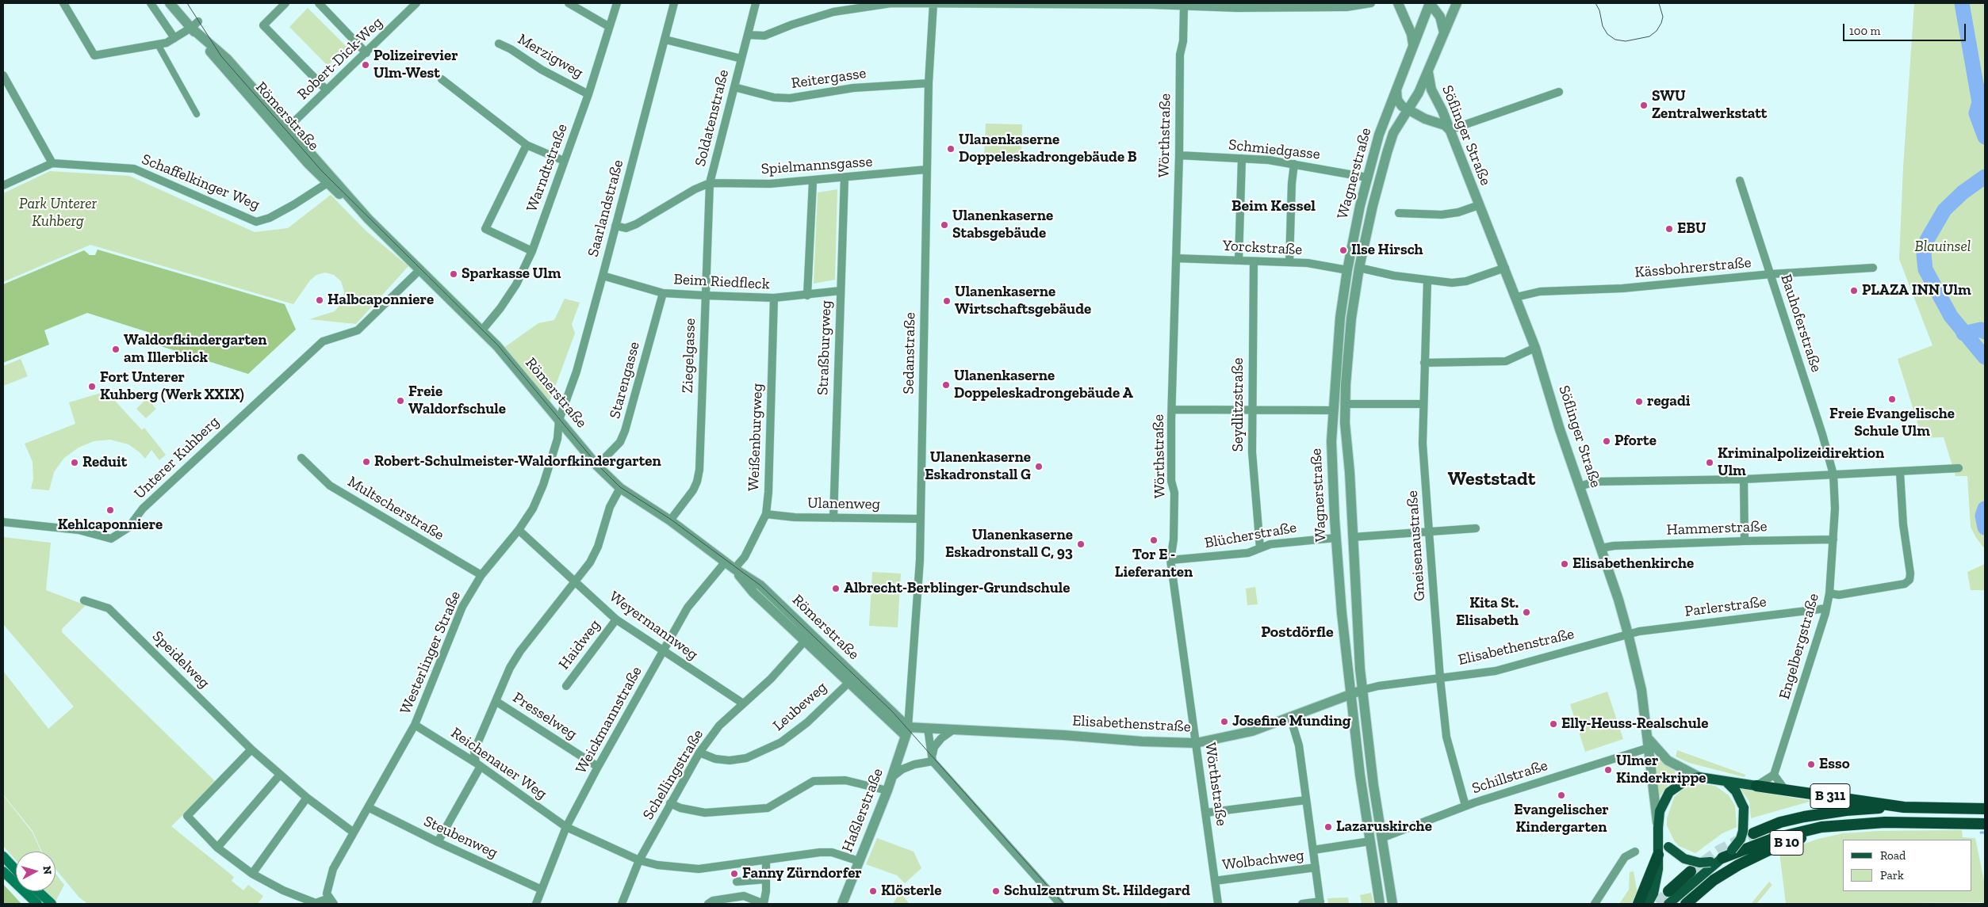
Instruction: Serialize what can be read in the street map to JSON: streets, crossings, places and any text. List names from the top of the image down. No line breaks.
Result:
{"streets":{"highway":["B 311","B 10"],"street":["Merzigweg","Robert-Dick-Weg","Reitergasse","Römerstraße","Soldatenstraße","Wörthstraße","Söflinger Straße","Schmiedgasse","Spielmannsgasse","Warndtstraße","Wagnerstraße","Schaffelkinger Weg","Saarlandstraße","Yorckstraße","Kässbohrerstraße","Beim Riedfleck","Bauhoferstraße","Straßburgweg","Sedanstraße","Ziegelgasse","Starengasse","Seydlitzstraße","Weißenburgweg","Unterer Kuhberg","Ulanenweg","Multscherstraße","Hammerstraße","Blücherstraße","Gneisenaustraße","Parlerstraße","Weyermannweg","Haidweg","Engelbergstraße","Elisabethenstraße","Westerlinger Straße","Speidelweg","Leubeweg","Presselweg","Weickmannstraße","Reichenauer Weg","Schellingstraße","Schillstraße","Haßlerstraße","Steubenweg","Wolbachweg"]},"crossings":[["Merzigweg","Warndtstraße"],["Robert-Dick-Weg","Römerstraße"],["Reitergasse","Soldatenstraße"],["Reitergasse","Sedanstraße"],["Römerstraße","Warndtstraße"],["Römerstraße","Schaffelkinger Weg"],["Römerstraße","Saarlandstraße"],["Römerstraße","Ziegelgasse"],["Römerstraße","Starengasse"],["Römerstraße","Weißenburgweg"],["Römerstraße","Unterer Kuhberg"],["Römerstraße","Westerlinger Straße"],["Römerstraße","Leubeweg"],["Römerstraße","Weickmannstraße"],["Römerstraße","Schellingstraße"],["Soldatenstraße","Spielmannsgasse"],["Soldatenstraße","Saarlandstraße"],["Soldatenstraße","Ziegelgasse"],["Wörthstraße","Schmiedgasse"],["Wörthstraße","Yorckstraße"],["Wörthstraße","Blücherstraße"],["Wörthstraße","Elisabethenstraße"],["Wörthstraße","Wolbachweg"],["Söflinger Straße","Wagnerstraße"],["Söflinger Straße","Kässbohrerstraße"],["Söflinger Straße","Hammerstraße"],["Söflinger Straße","Parlerstraße"],["Söflinger Straße","Elisabethenstraße"],["Söflinger Straße","Schillstraße"],["Söflinger Straße","B 311"],["Schmiedgasse","Wagnerstraße"],["Spielmannsgasse","Straßburgweg"],["Spielmannsgasse","Sedanstraße"],["Spielmannsgasse","Ziegelgasse"],["Wagnerstraße","Yorckstraße"],["Wagnerstraße","Blücherstraße"],["Wagnerstraße","Elisabethenstraße"],["Wagnerstraße","Schillstraße"],["Saarlandstraße","Beim Riedfleck"],["Saarlandstraße","Westerlinger Straße"],["Yorckstraße","Seydlitzstraße"],["Kässbohrerstraße","Bauhoferstraße"],["Beim Riedfleck","Straßburgweg"],["Beim Riedfleck","Ziegelgasse"],["Beim Riedfleck","Starengasse"],["Beim Riedfleck","Weißenburgweg"],["Bauhoferstraße","Engelbergstraße"],["Straßburgweg","Ulanenweg"],["Sedanstraße","Ulanenweg"],["Sedanstraße","Elisabethenstraße"],["Sedanstraße","Haßlerstraße"],["Seydlitzstraße","Blücherstraße"],["Weißenburgweg","Ulanenweg"],["Multscherstraße","Westerlinger Straße"],["Hammerstraße","Engelbergstraße"],["Gneisenaustraße","Elisabethenstraße"],["Gneisenaustraße","Schillstraße"],["Parlerstraße","Engelbergstraße"],["Parlerstraße","Elisabethenstraße"],["Weyermannweg","Haidweg"],["Weyermannweg","Westerlinger Straße"],["Weyermannweg","Weickmannstraße"],["Weyermannweg","Schellingstraße"],["Elisabethenstraße","Haßlerstraße"],["Westerlinger Straße","Speidelweg"],["Westerlinger Straße","Reichenauer Weg"],["Westerlinger Straße","Steubenweg"],["Leubeweg","Schellingstraße"],["Presselweg","Weickmannstraße"],["Weickmannstraße","Reichenauer Weg"],["Weickmannstraße","Steubenweg"],["Reichenauer Weg","Schellingstraße"],["Reichenauer Weg","Haßlerstraße"],["B 311","B 10"]],"districts":["Beim Kessel","Weststadt","Postdörfle"],"parks":["Park Unterer Kuhberg","Blauinsel"],"places":["Polizeirevier Ulm-West","SWU Zentralwerkstatt","Ulanenkaserne Doppeleskadrongebäude B","Ulanenkaserne Stabsgebäude","EBU","Ilse Hirsch","Sparkasse Ulm","PLAZA INN Ulm","Halbcaponniere","Ulanenkaserne Wirtschaftsgebäude","Waldorfkindergarten am Illerblick","Ulanenkaserne Doppeleskadrongebäude A","Fort Unterer Kuhberg (Werk XXIX)","Freie Evangelische Schule Ulm","Freie Waldorfschule","regadi","Pforte","Robert-Schulmeister-Waldorfkindergarten","Reduit","Kriminalpolizeidirektion Ulm","Ulanenkaserne Eskadronstall G","Kehlcaponniere","Tor E - Lieferanten","Ulanenkaserne Eskadronstall C, 93","Elisabethenkirche","Albrecht-Berblinger-Grundschule","Kita St. Elisabeth","Josefine Munding","Elly-Heuss-Realschule","Esso","Ulmer Kinderkrippe","Evangelischer Kindergarten","Lazaruskirche","Fanny Zürndorfer","Klösterle","Schulzentrum St. Hildegard"],"legend":["Road","Park"],"scale_bar":"100 m","north":"right"}
